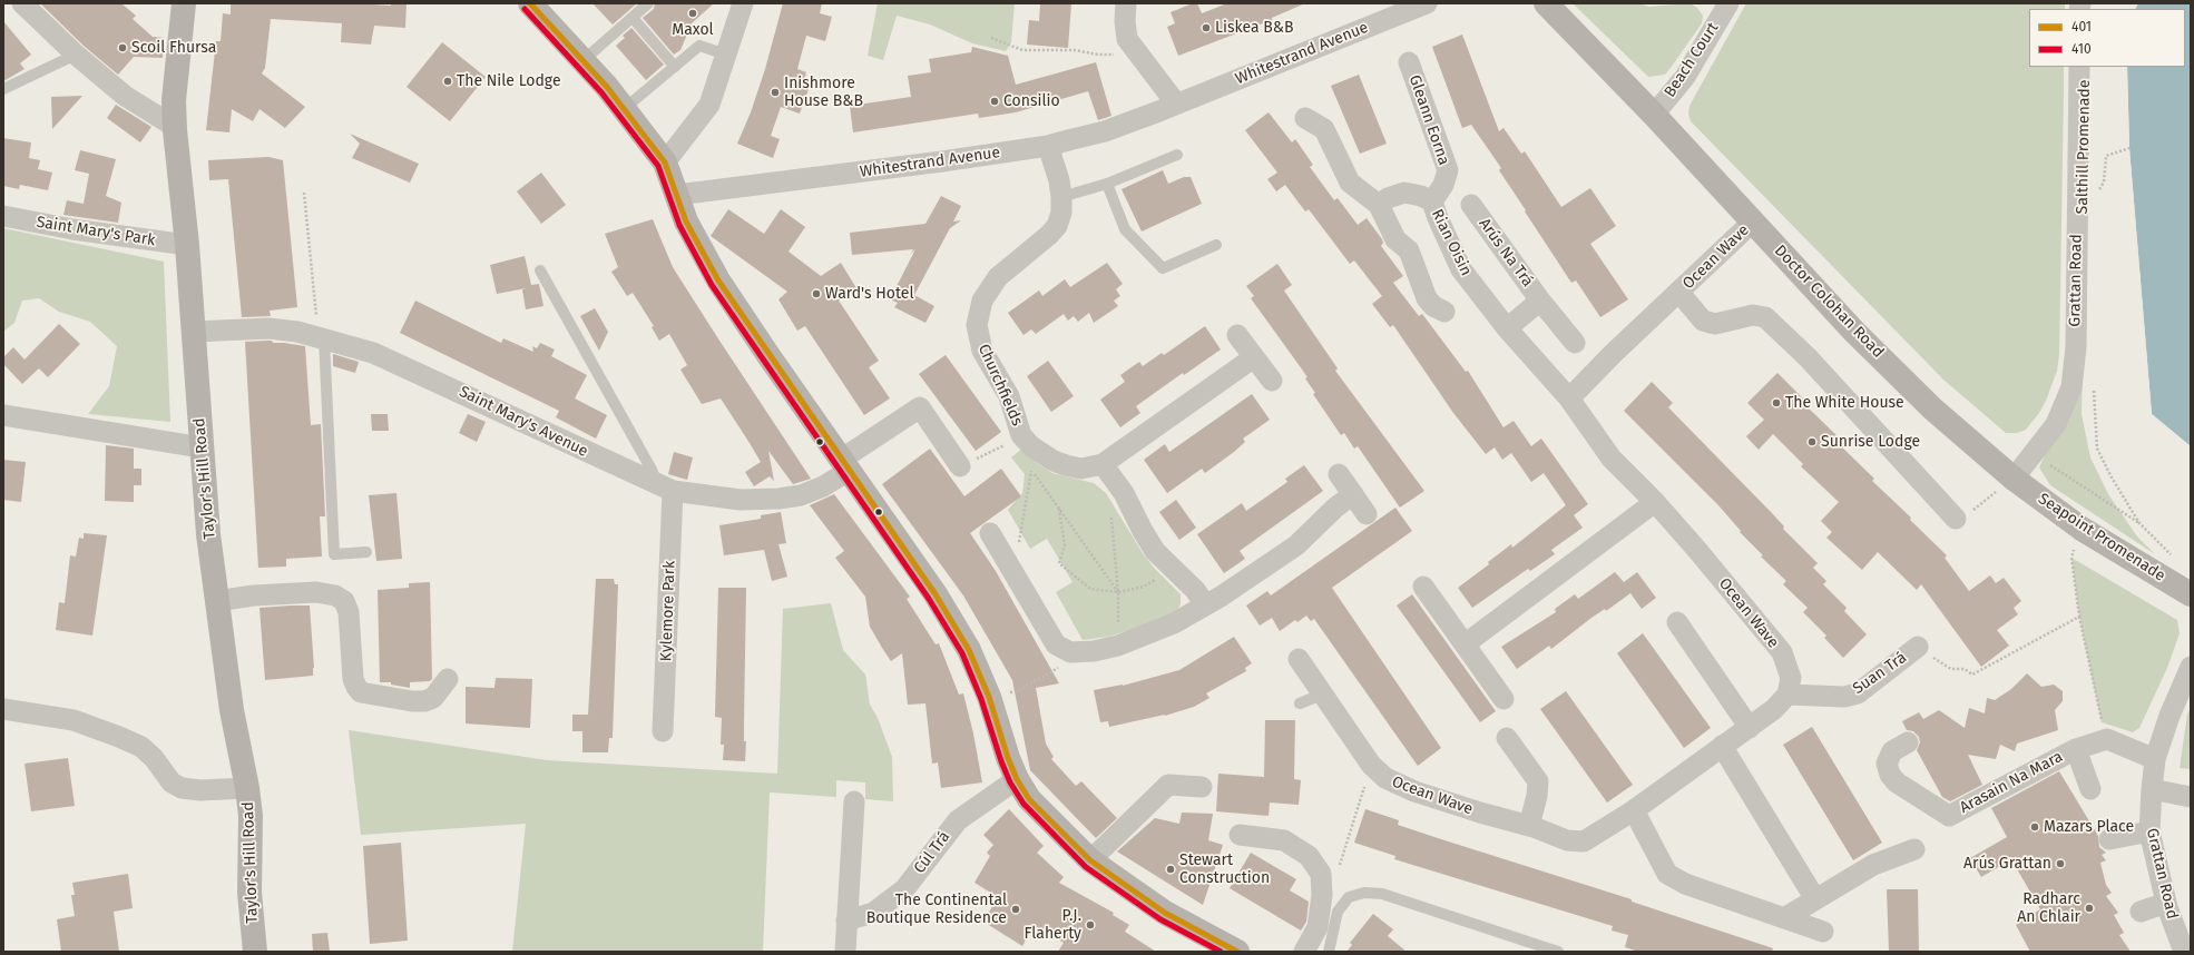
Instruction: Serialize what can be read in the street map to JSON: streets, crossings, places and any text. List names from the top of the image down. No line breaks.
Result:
{"streets":{"main road":["Doctor Colohan Road","Taylor's Hill Road","Seapoint Promenade"],"street":["Whitestrand Avenue","Beach Court","Gleann Eorna","Saint Mary's Park","Rian Oisin","Arús Na Trá","Ocean Wave","Grattan Road","Churchfields","Saint Mary's Avenue","Kylemore Park","Suan Trá","Arasain Na Mara","Cúl Trá"],"path":["Salthill Promenade"]},"crossings":[["Whitestrand Avenue","Churchfields"],["Beach Court","Doctor Colohan Road"],["Gleann Eorna","Rian Oisin"],["Saint Mary's Park","Taylor's Hill Road"],["Rian Oisin","Arús Na Trá"],["Rian Oisin","Ocean Wave"],["Arús Na Trá","Ocean Wave"],["Ocean Wave","Doctor Colohan Road"],["Ocean Wave","Suan Trá"],["Grattan Road","Doctor Colohan Road"],["Grattan Road","Seapoint Promenade"],["Doctor Colohan Road","Seapoint Promenade"],["Saint Mary's Avenue","Taylor's Hill Road"],["Saint Mary's Avenue","Kylemore Park"]],"places":["Maxol","Liskea B&B","Scoil Fhursa","The Nile Lodge","Inishmore House B&B","Consilio","Ward's Hotel","The White House","Sunrise Lodge","Mazars Place","Arús Grattan","Stewart Construction","Radharc An Chlair","The Continental Boutique Residence","P.J. Flaherty"],"lines":["transit line 401","transit line 410"],"legend":["401","410"]}
